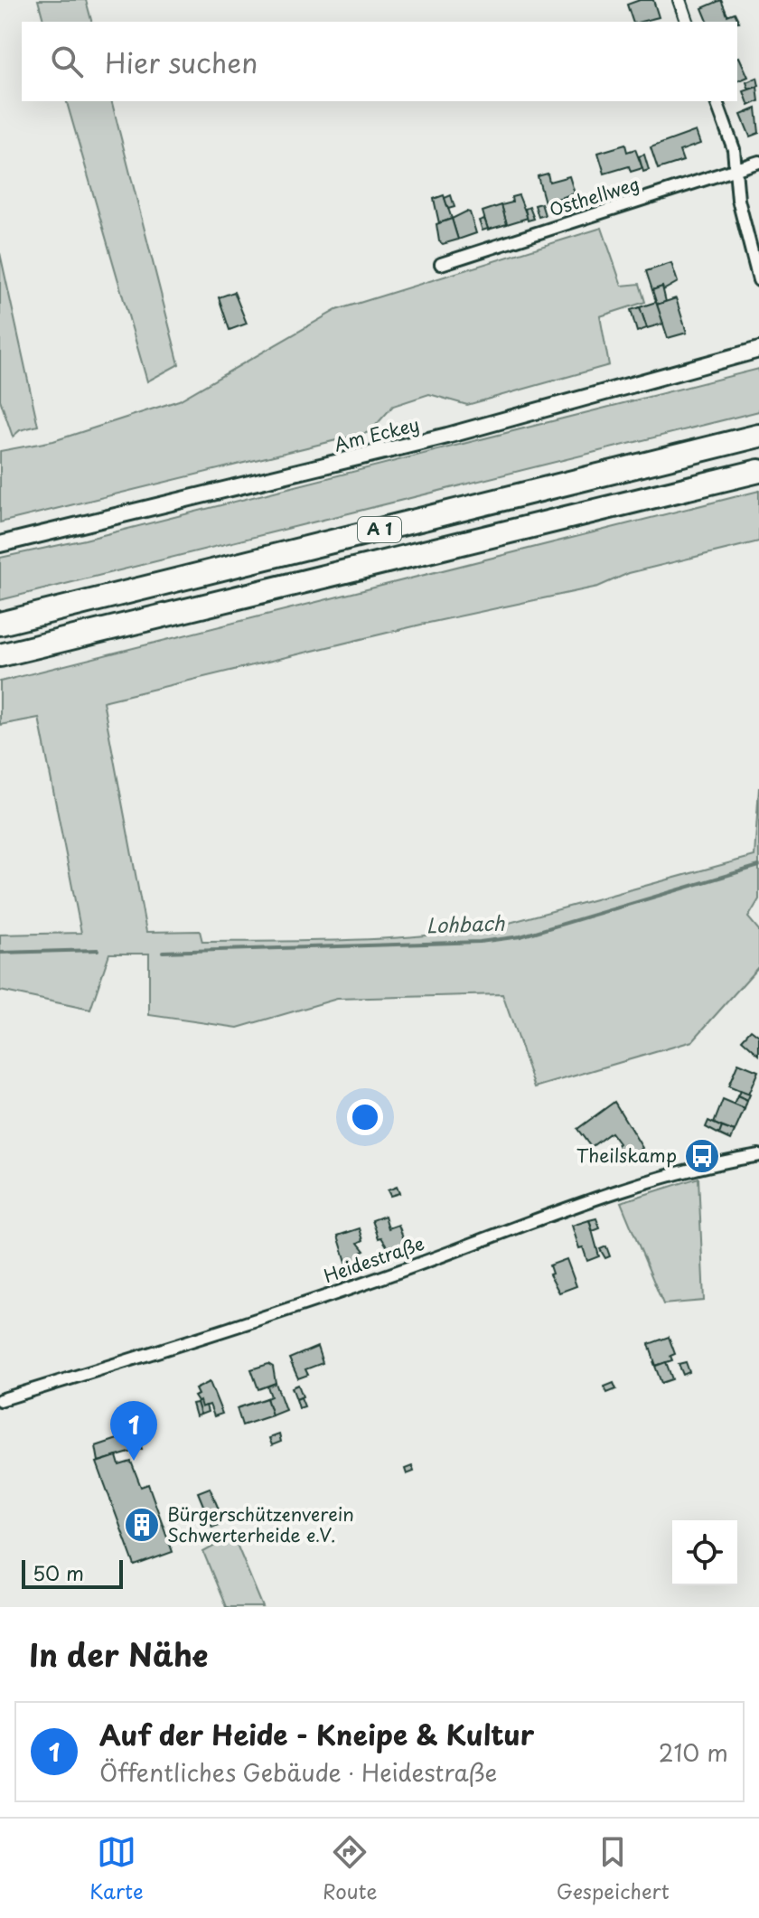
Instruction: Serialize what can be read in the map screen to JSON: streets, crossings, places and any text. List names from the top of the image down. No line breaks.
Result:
{"streets":{"highway":["A 1"],"street":["Osthellweg","Am Eckey","Heidestraße"]},"water":["Lohbach"],"places":{"bus stop":["Theilskamp"],"building":["Bürgerschützenverein Schwerterheide e.V."]},"scale_bar":"50 m","page":{"search":"Hier suchen","pins":"1","scale":"50 m","heading":"In der Nähe","list":[{"mark":"1","name":"Auf der Heide - Kneipe & Kultur","note":"Öffentliches Gebäude · Heidestraße","value":"210 m"}],"nav":["Karte","Route","Gespeichert"]}}
